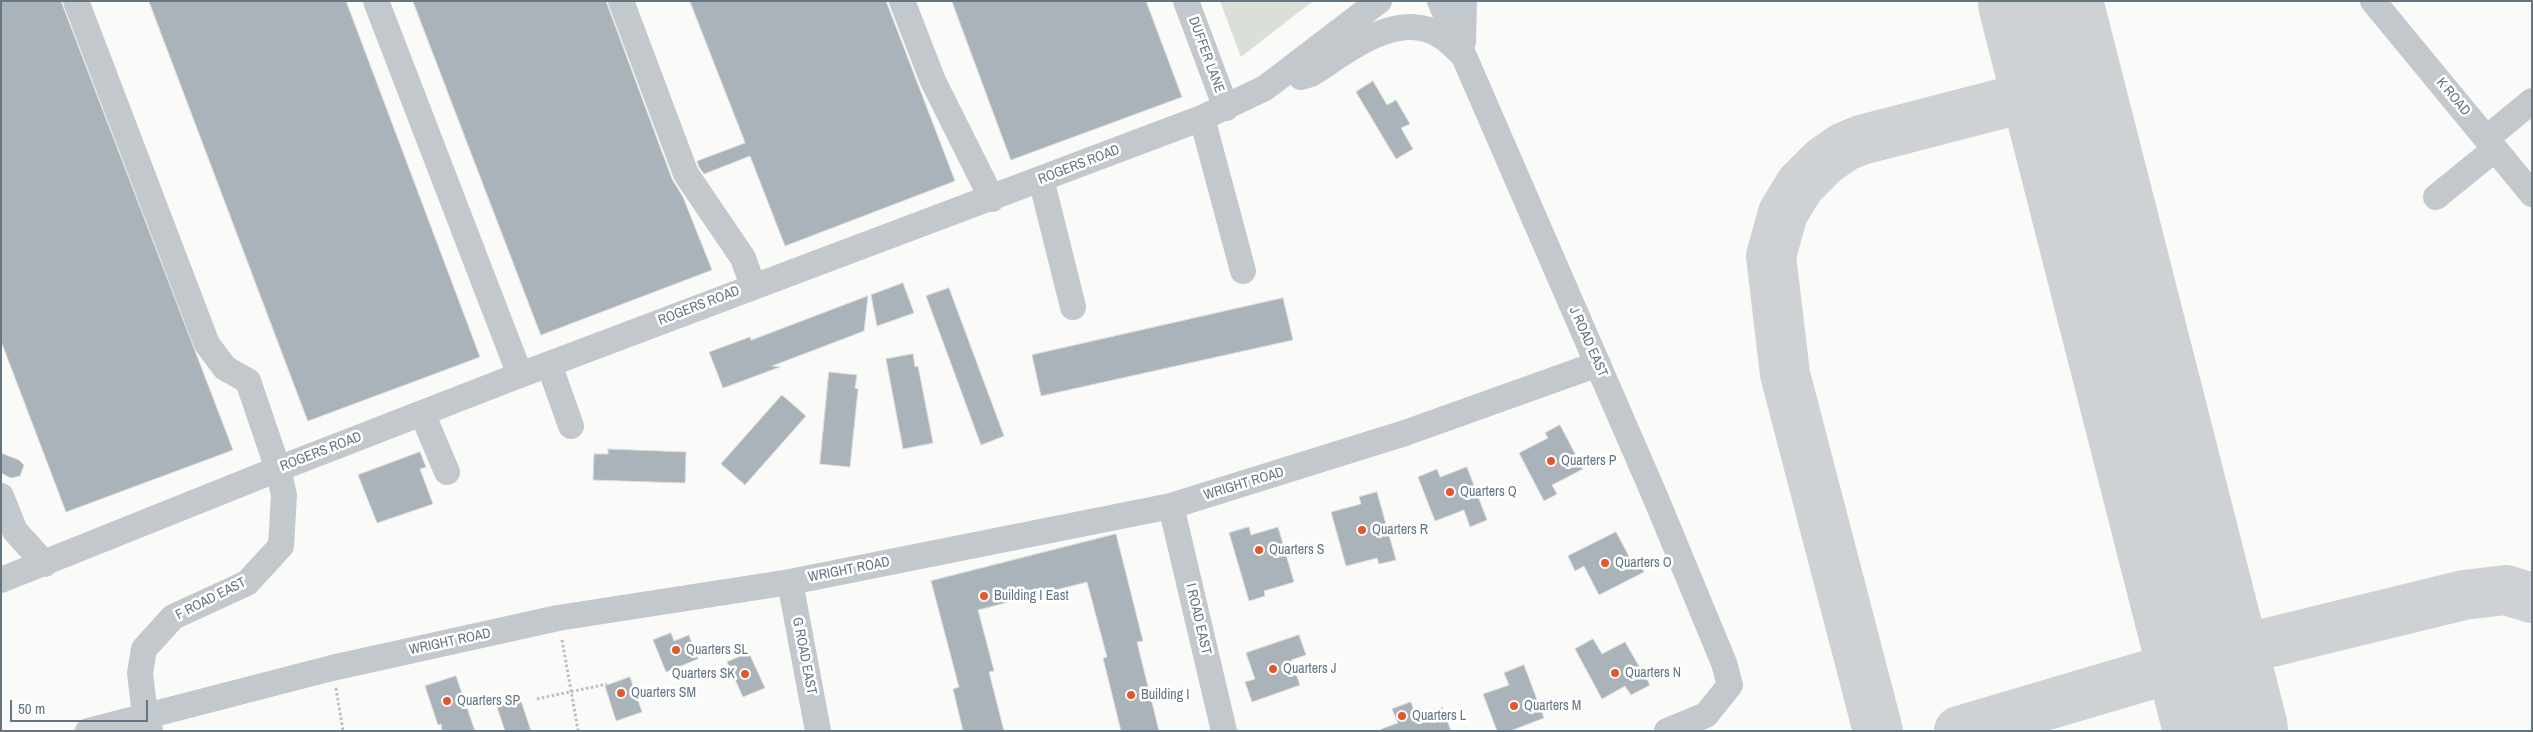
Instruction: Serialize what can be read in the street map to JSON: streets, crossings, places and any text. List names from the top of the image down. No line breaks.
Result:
{"streets":{"street":["DUFFER LANE","K ROAD","ROGERS ROAD","J ROAD EAST","WRIGHT ROAD","F ROAD EAST","I ROAD EAST","G ROAD EAST"]},"crossings":[["DUFFER LANE","ROGERS ROAD"],["ROGERS ROAD","F ROAD EAST"],["J ROAD EAST","WRIGHT ROAD"],["WRIGHT ROAD","F ROAD EAST"],["WRIGHT ROAD","I ROAD EAST"],["WRIGHT ROAD","G ROAD EAST"]],"places":["Quarters P","Quarters Q","Quarters R","Quarters S","Quarters O","Building I East","Quarters SL","Quarters J","Quarters N","Quarters SK","Quarters SM","Building I","Quarters SP","Quarters M","Quarters L"],"scale_bar":"50 m"}
